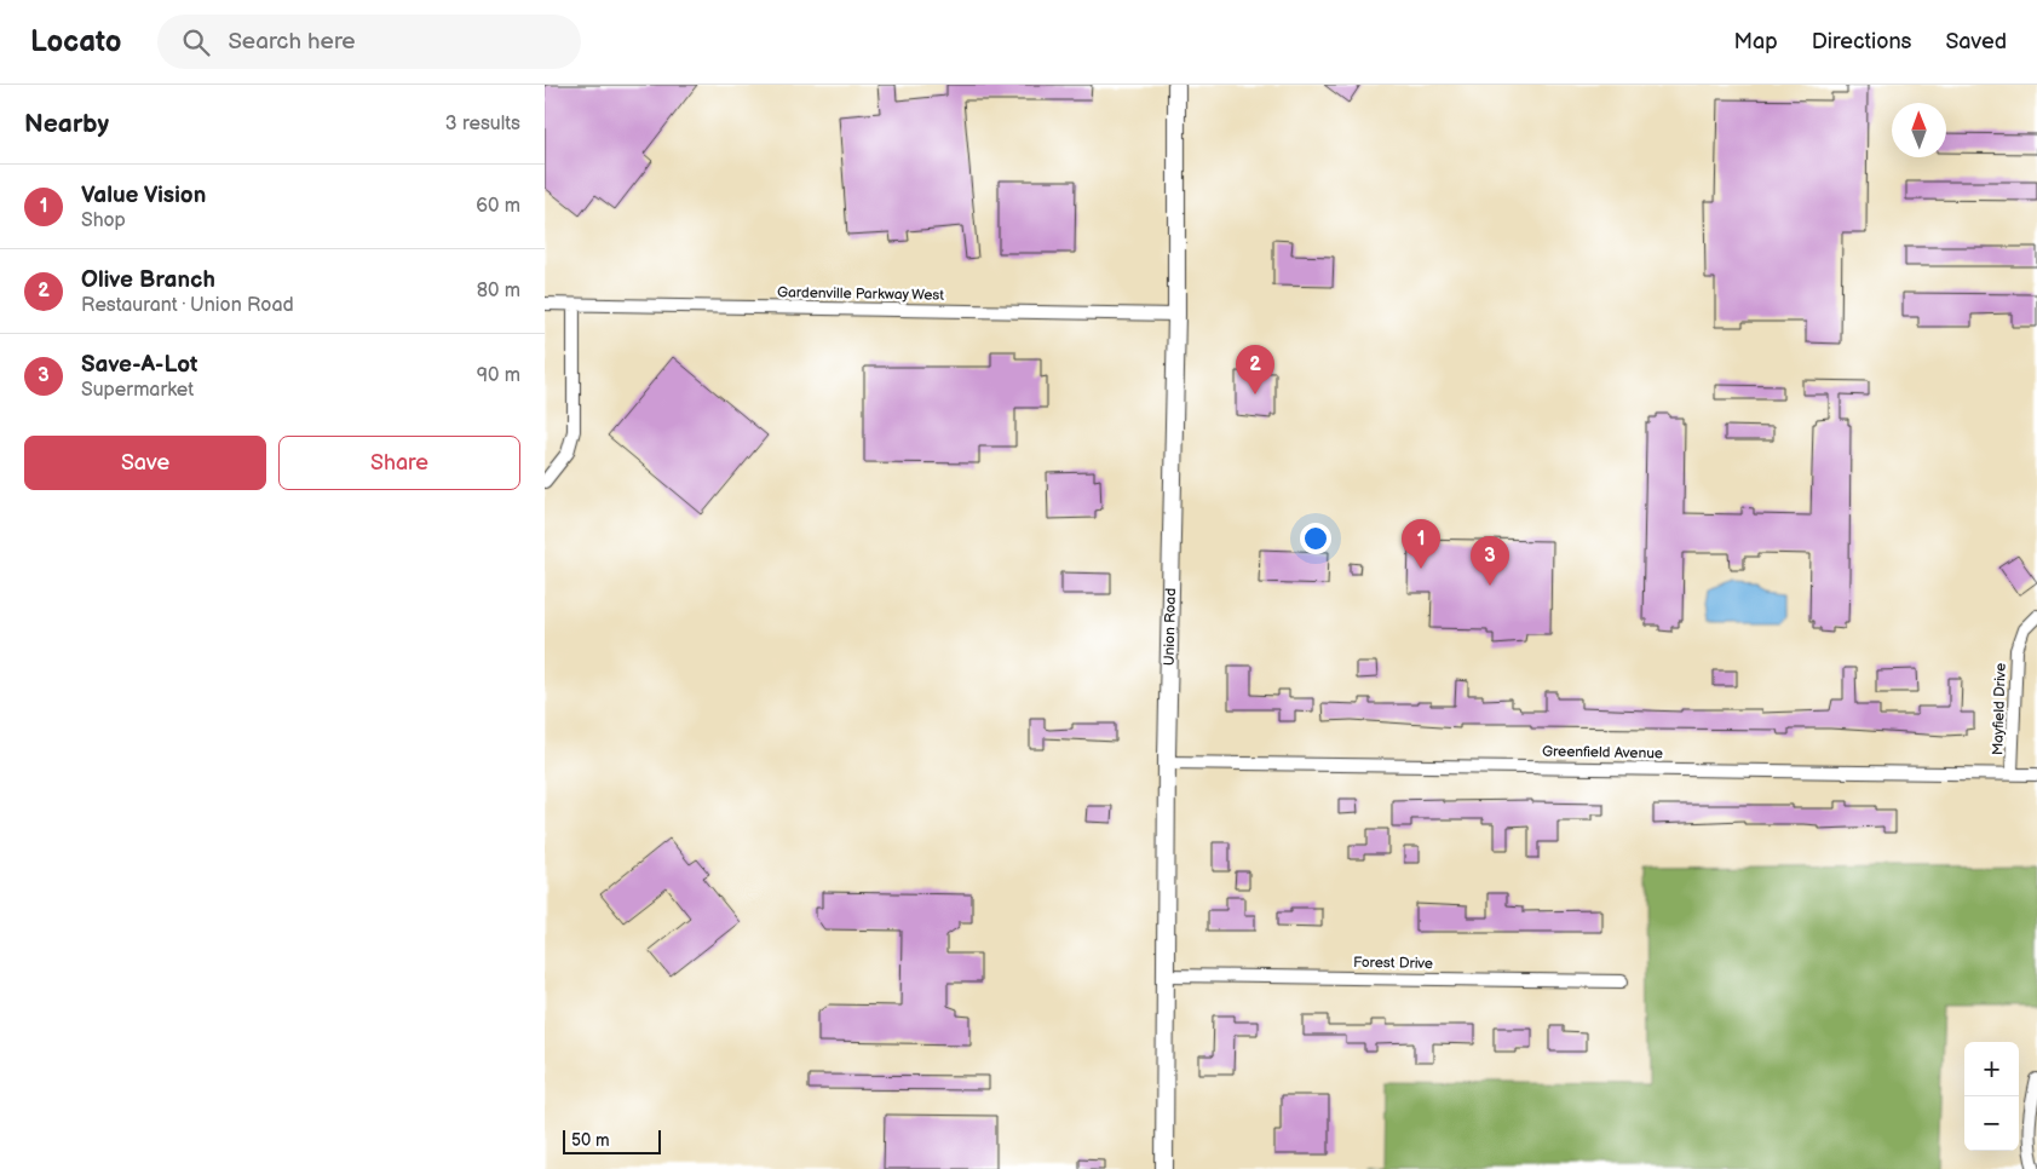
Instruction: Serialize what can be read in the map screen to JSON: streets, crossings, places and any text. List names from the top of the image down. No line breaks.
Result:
{"streets":{"main road":["Union Road"],"street":["Gardenville Parkway West","Mayfield Drive","Greenfield Avenue","Forest Drive"]},"crossings":[["Gardenville Parkway West","Union Road"],["Union Road","Greenfield Avenue"],["Union Road","Forest Drive"],["Mayfield Drive","Greenfield Avenue"]],"scale_bar":"50 m","north":"top","page":{"header":"Locato","search":"Search here","nav":["Map","Directions","Saved"],"heading":["Nearby","3 results"],"list":[{"mark":"1","name":"Value Vision","note":"Shop","value":"60 m"},{"mark":"2","name":"Olive Branch","note":"Restaurant · Union Road","value":"80 m"},{"mark":"3","name":"Save-A-Lot","note":"Supermarket","value":"90 m"}],"pins":["2","1","3"],"buttons":["Save","Share"],"map_buttons":["+","−"],"scale":"50 m"}}
